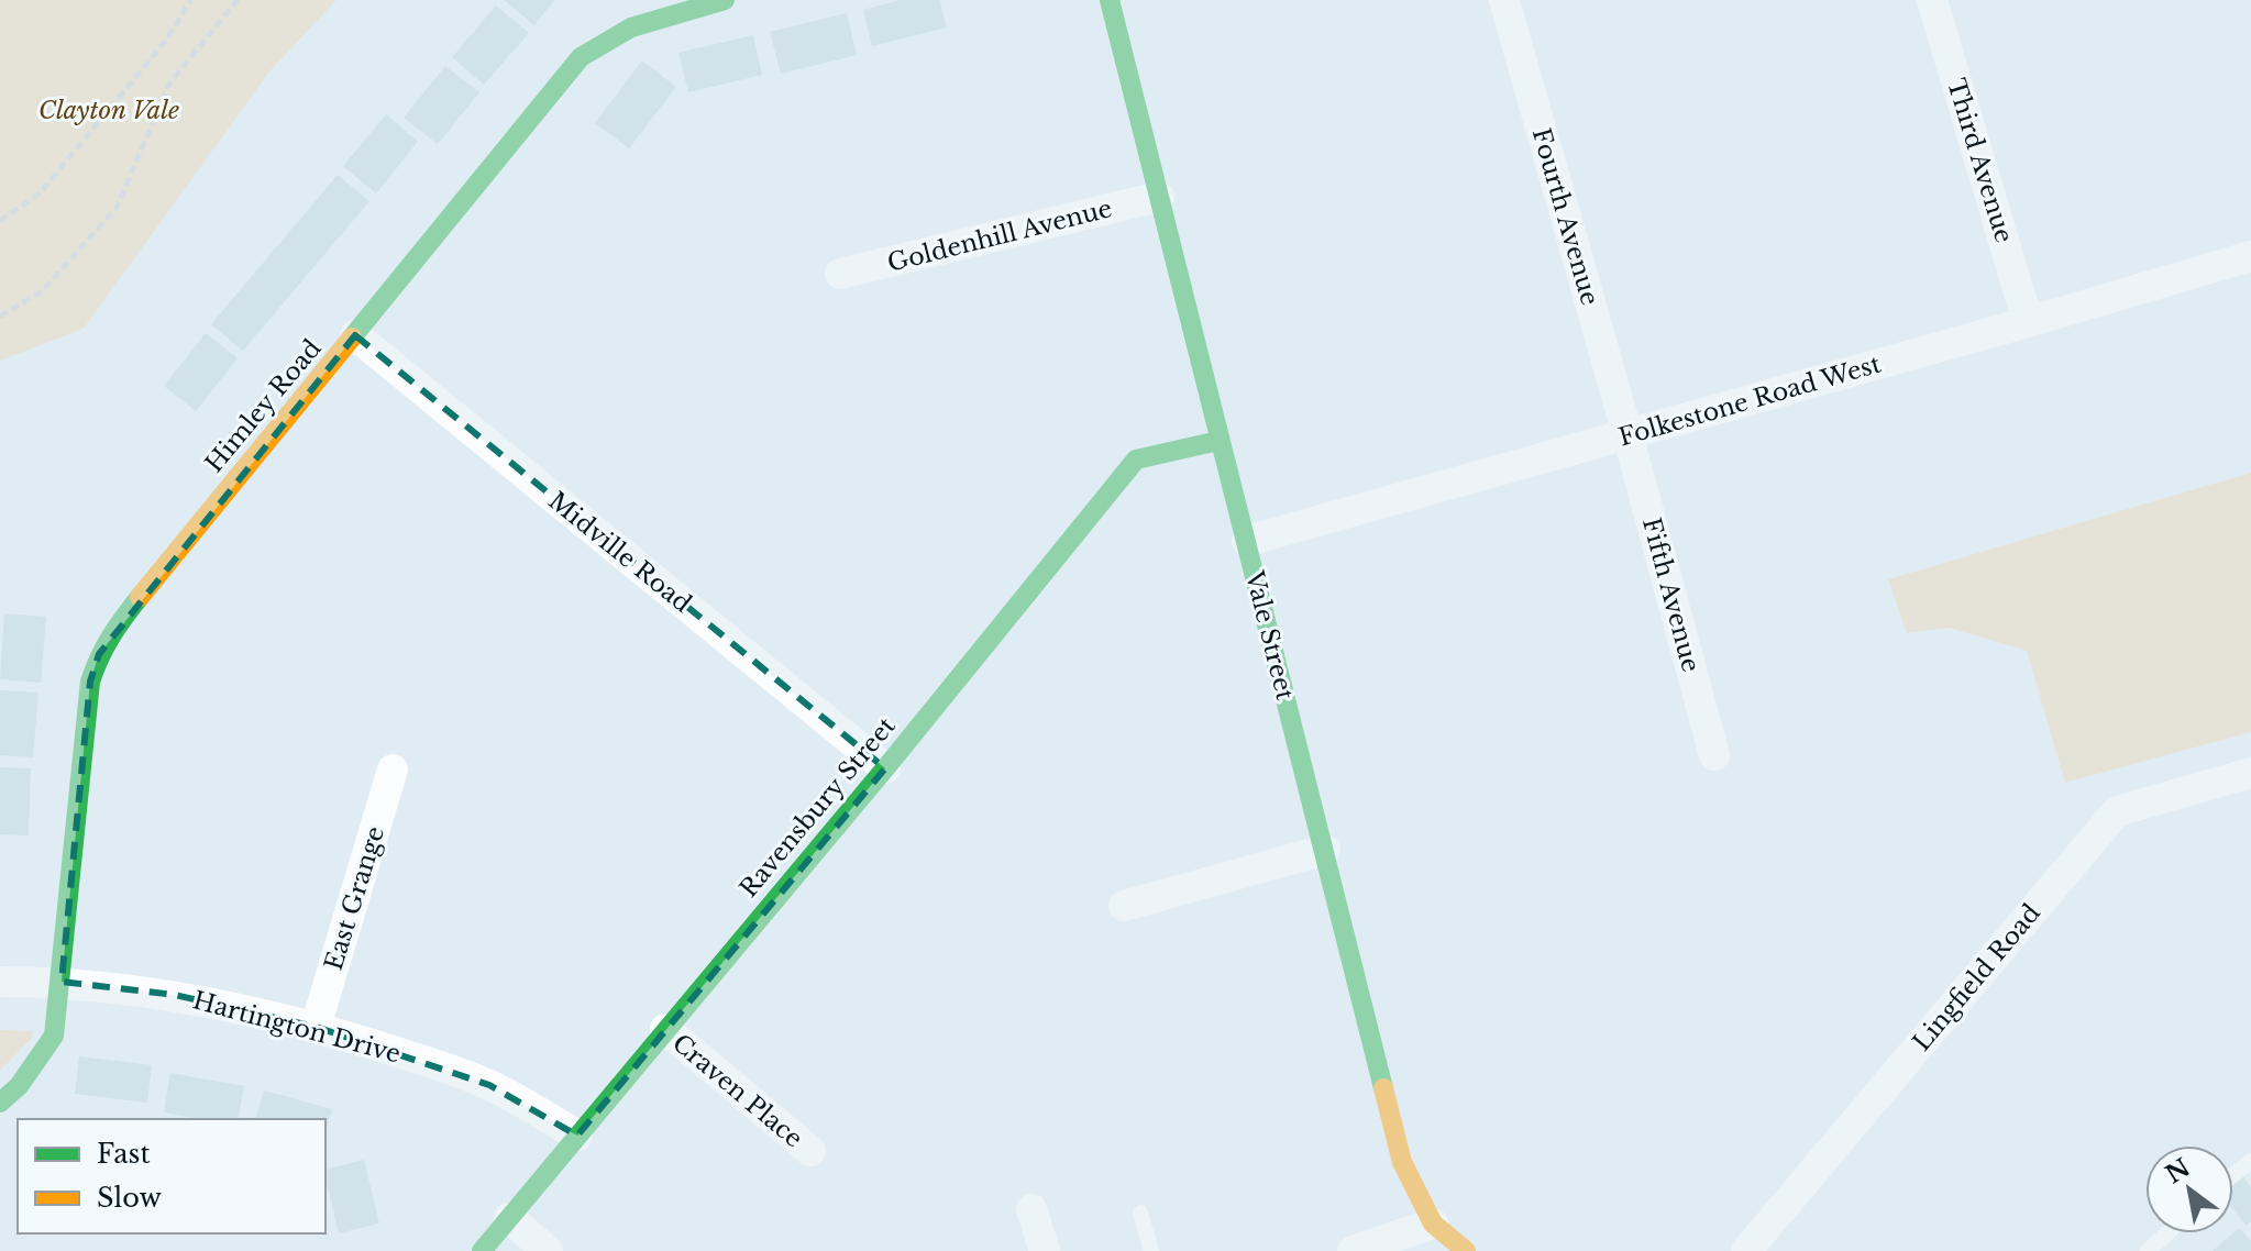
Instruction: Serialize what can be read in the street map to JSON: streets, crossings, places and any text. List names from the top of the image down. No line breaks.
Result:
{"streets":{"street":["Third Avenue","Fourth Avenue","Goldenhill Avenue","Folkestone Road West","Himley Road","Midville Road","Fifth Avenue","Vale Street","Ravensbury Street","East Grange","Lingfield Road","Hartington Drive","Craven Place"]},"crossings":[["Third Avenue","Folkestone Road West"],["Fourth Avenue","Folkestone Road West"],["Fourth Avenue","Fifth Avenue"],["Goldenhill Avenue","Vale Street"],["Folkestone Road West","Fifth Avenue"],["Folkestone Road West","Vale Street"],["Himley Road","Midville Road"],["Himley Road","Hartington Drive"],["Midville Road","Ravensbury Street"],["Vale Street","Ravensbury Street"],["Ravensbury Street","Hartington Drive"],["Ravensbury Street","Craven Place"],["East Grange","Hartington Drive"]],"parks":["Clayton Vale"],"legend":["Fast","Slow"],"north":"top left"}
